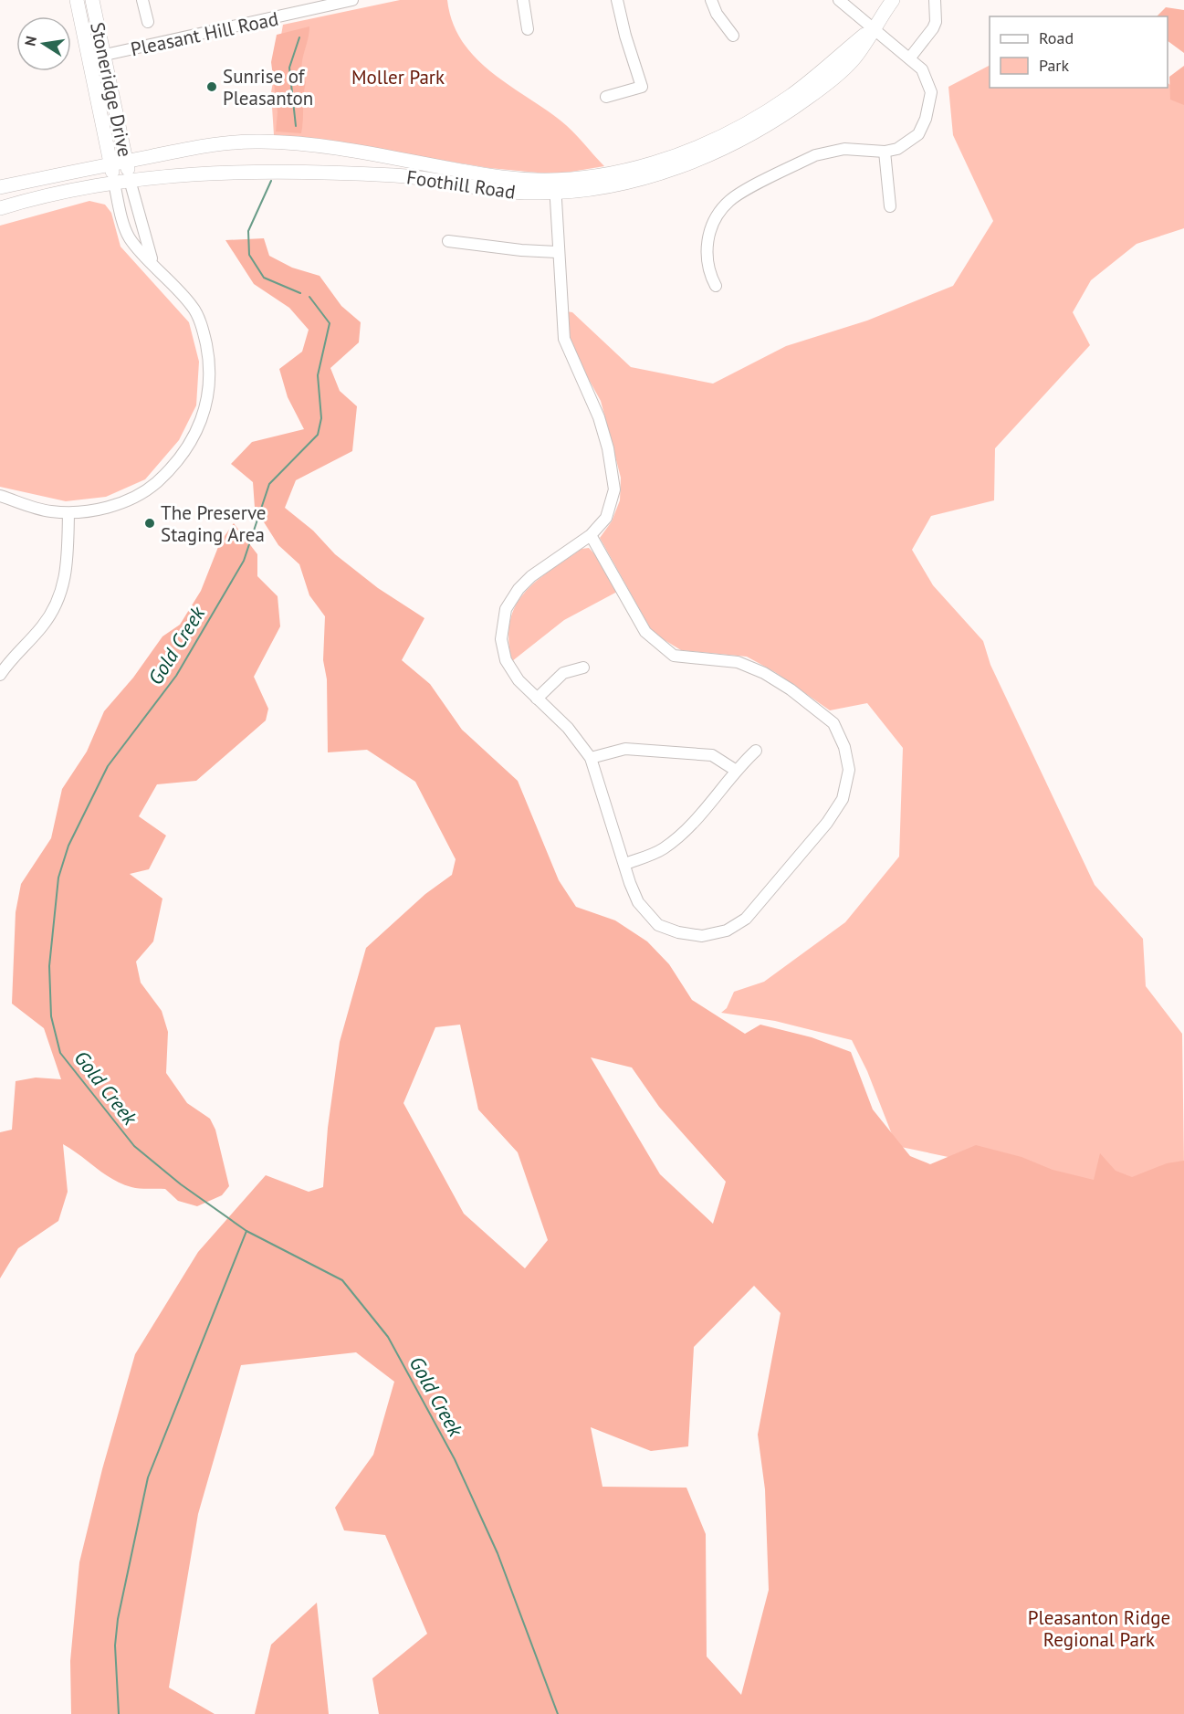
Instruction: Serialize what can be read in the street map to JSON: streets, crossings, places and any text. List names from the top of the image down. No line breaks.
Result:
{"streets":{"main road":["Stoneridge Drive","Foothill Road"],"street":["Pleasant Hill Road"]},"crossings":[["Pleasant Hill Road","Stoneridge Drive"],["Stoneridge Drive","Foothill Road"]],"water":["Gold Creek"],"parks":["Moller Park","Pleasanton Ridge Regional Park"],"places":["Sunrise of Pleasanton","The Preserve Staging Area"],"legend":["Road","Park"],"north":"left"}
